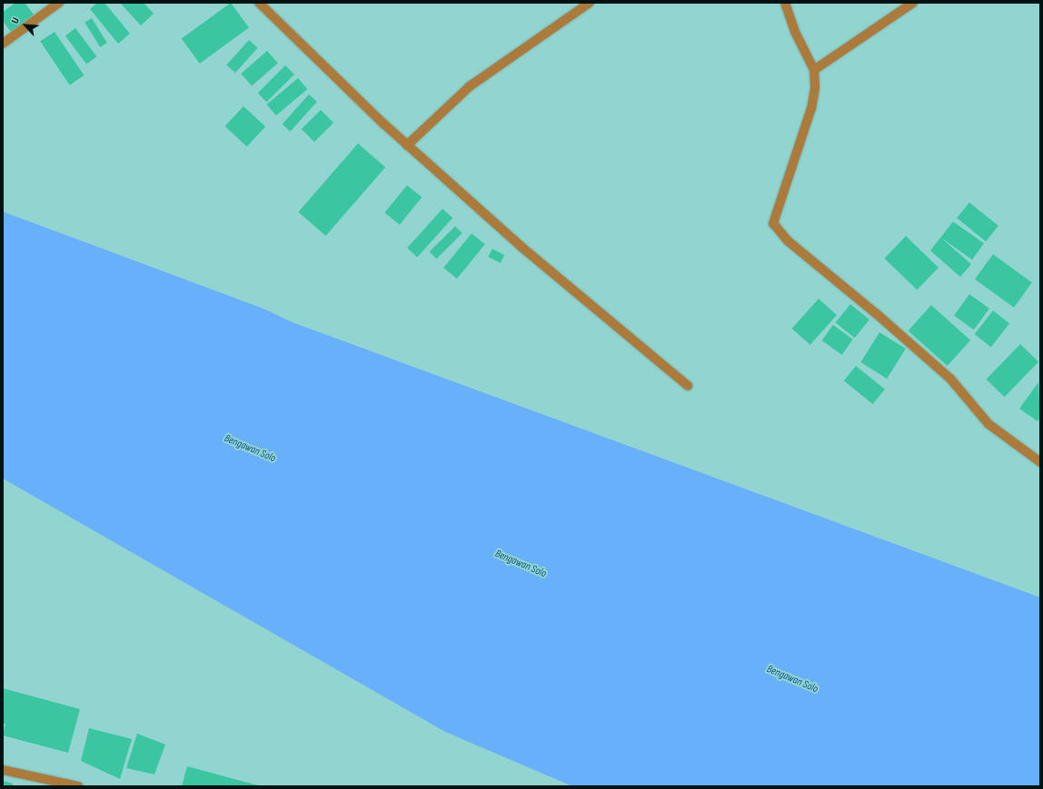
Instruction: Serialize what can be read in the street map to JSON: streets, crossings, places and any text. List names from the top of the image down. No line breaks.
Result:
{"water":["Bengawan Solo"],"north":"top left"}
